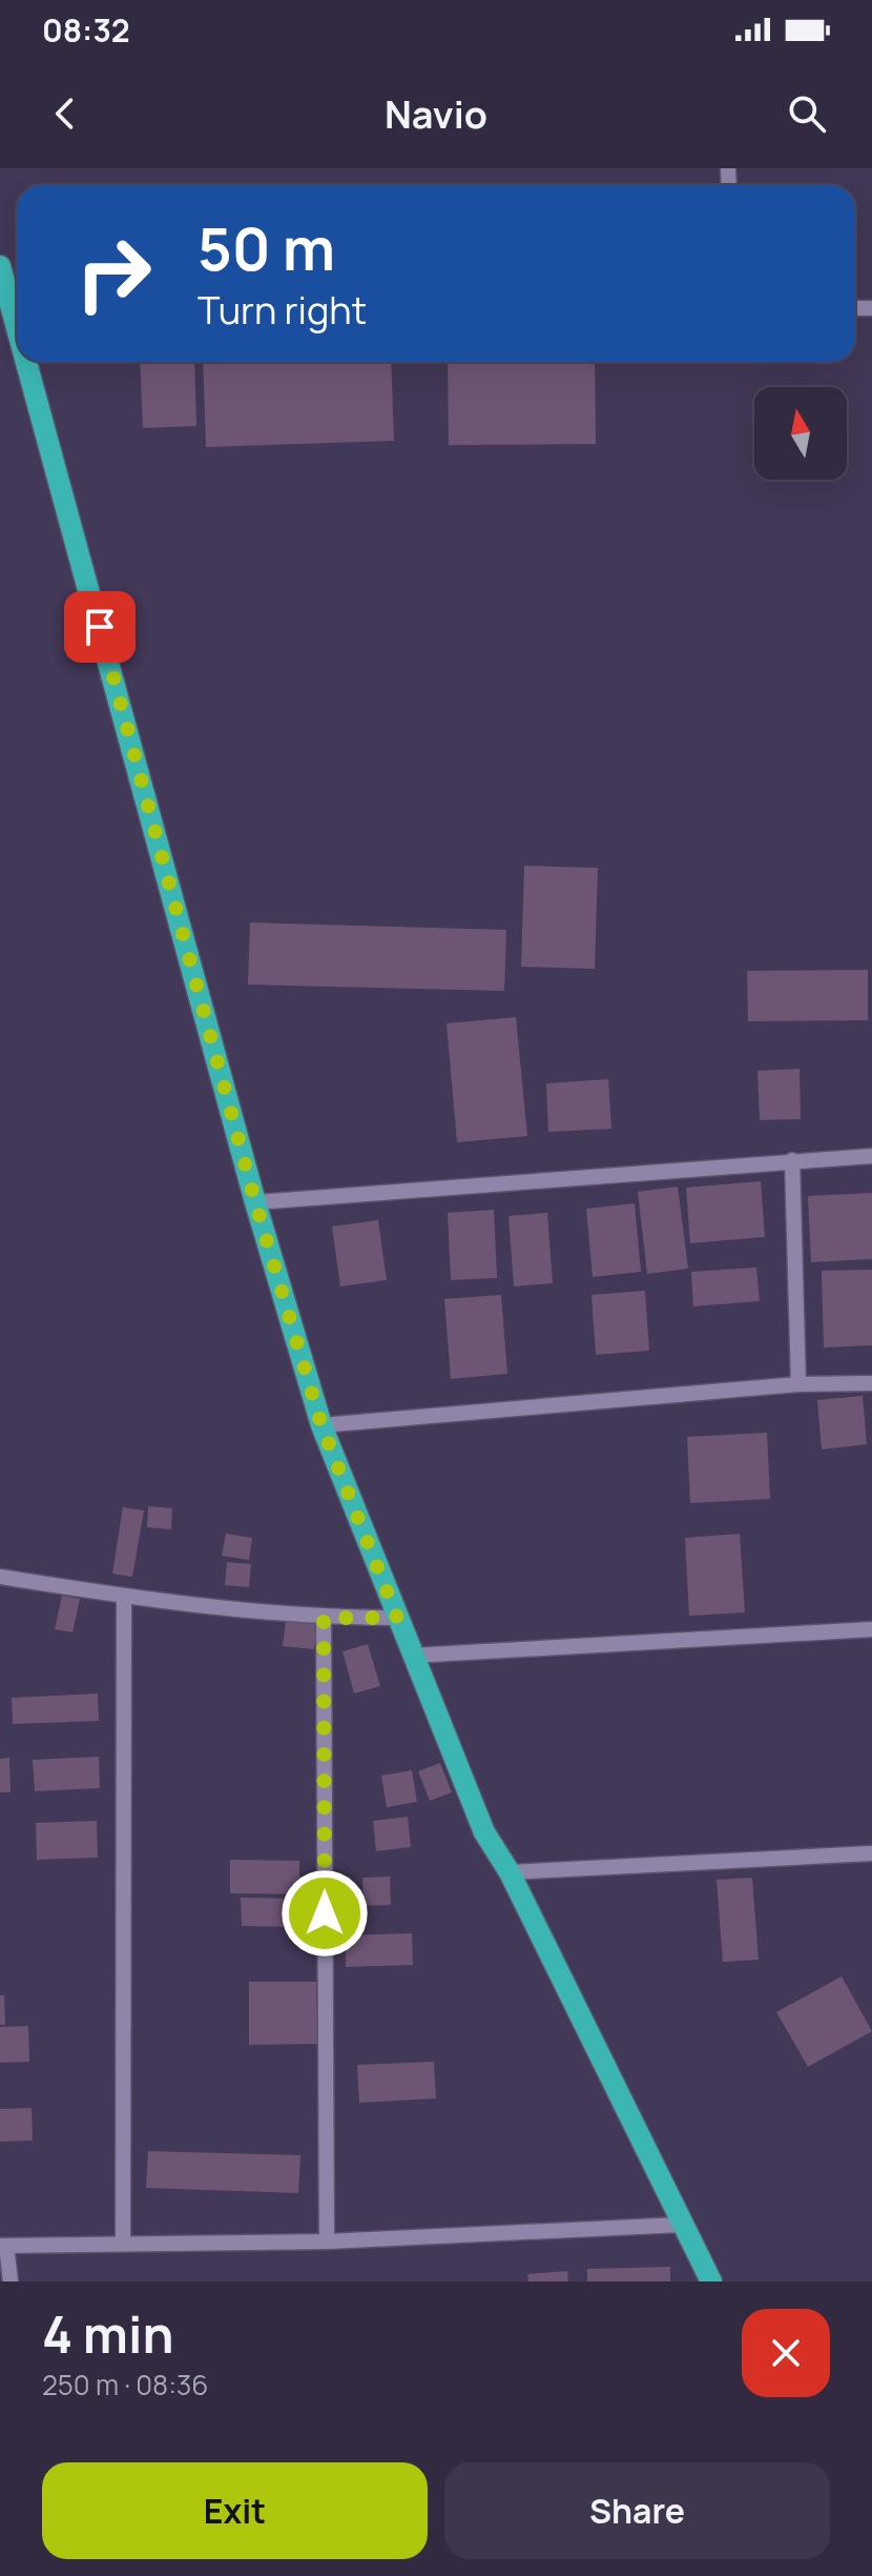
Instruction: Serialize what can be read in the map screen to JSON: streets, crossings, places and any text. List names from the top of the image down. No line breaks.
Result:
{"north":"top","page":{"status":"08:32","header":"Navio","turn":["50 m","Turn right"],"heading":["4 min","250 m · 08:36"],"buttons":["Exit","Share"]}}
